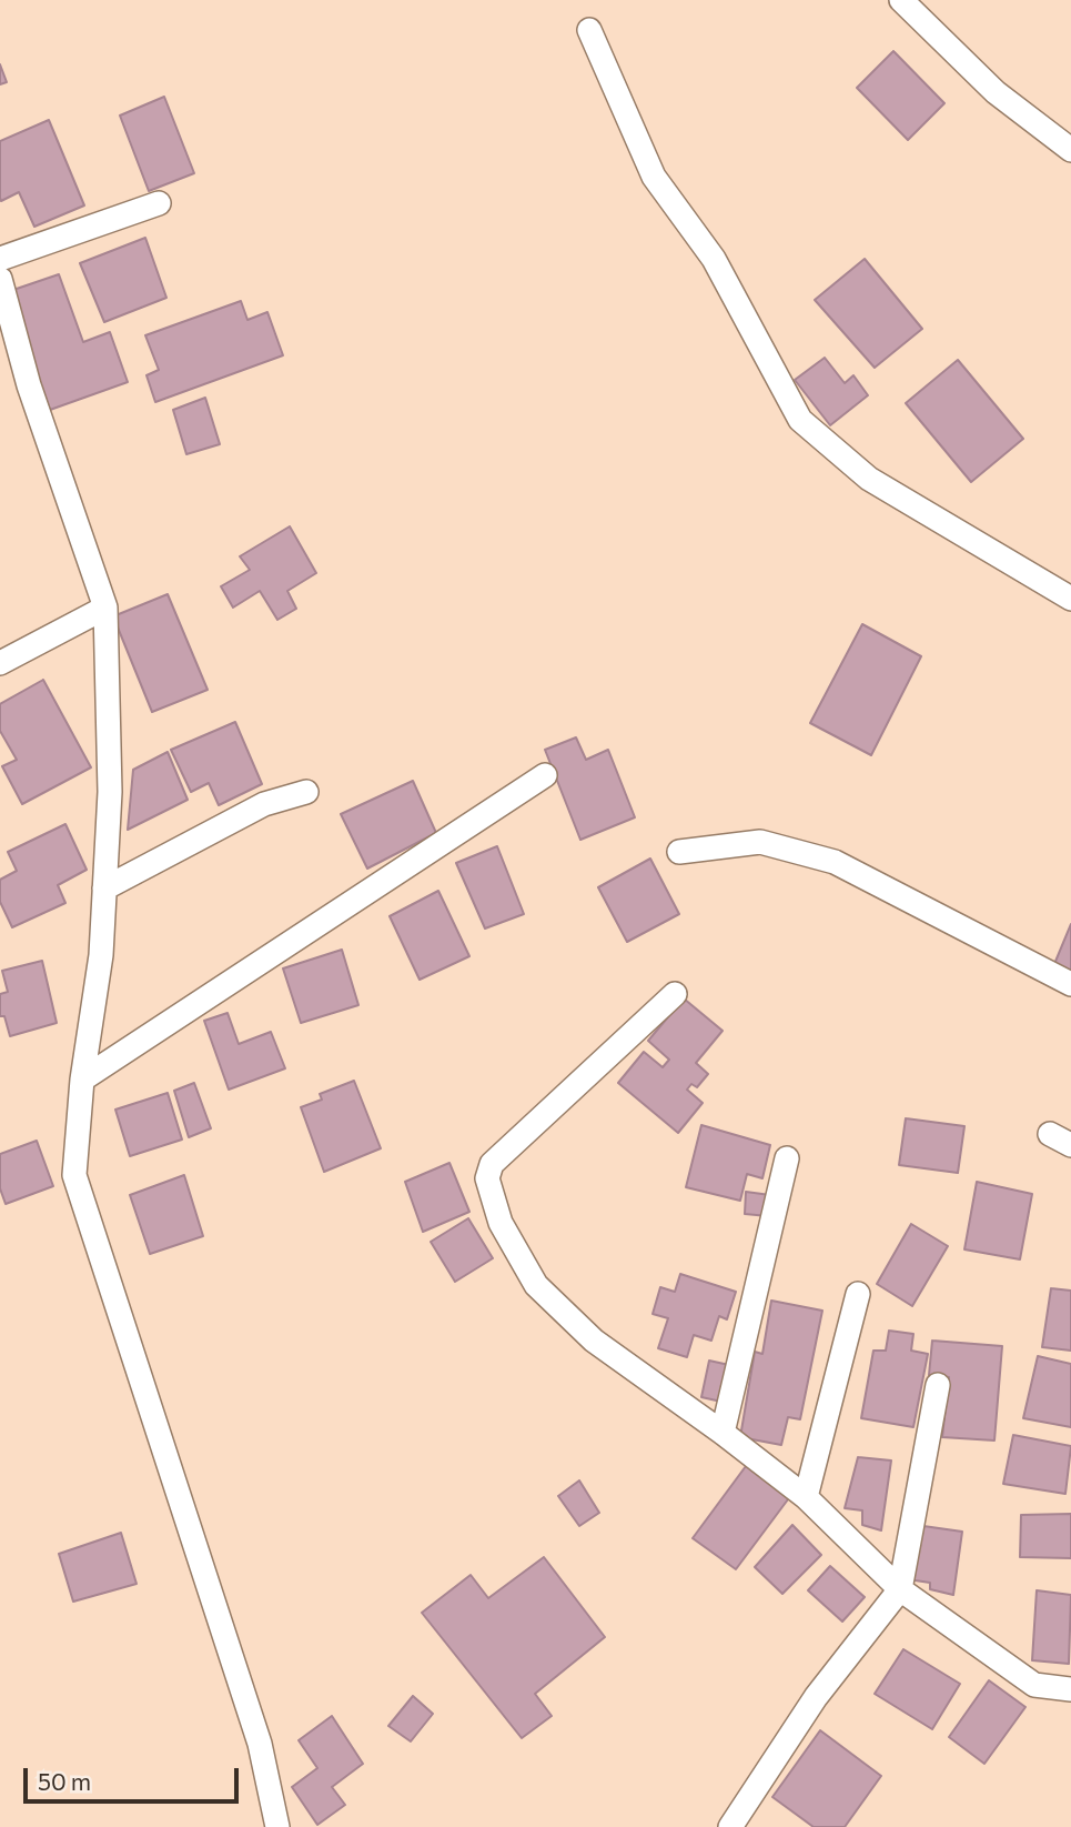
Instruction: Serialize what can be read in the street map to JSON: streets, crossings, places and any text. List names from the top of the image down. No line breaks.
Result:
{"scale_bar":"50 m"}
